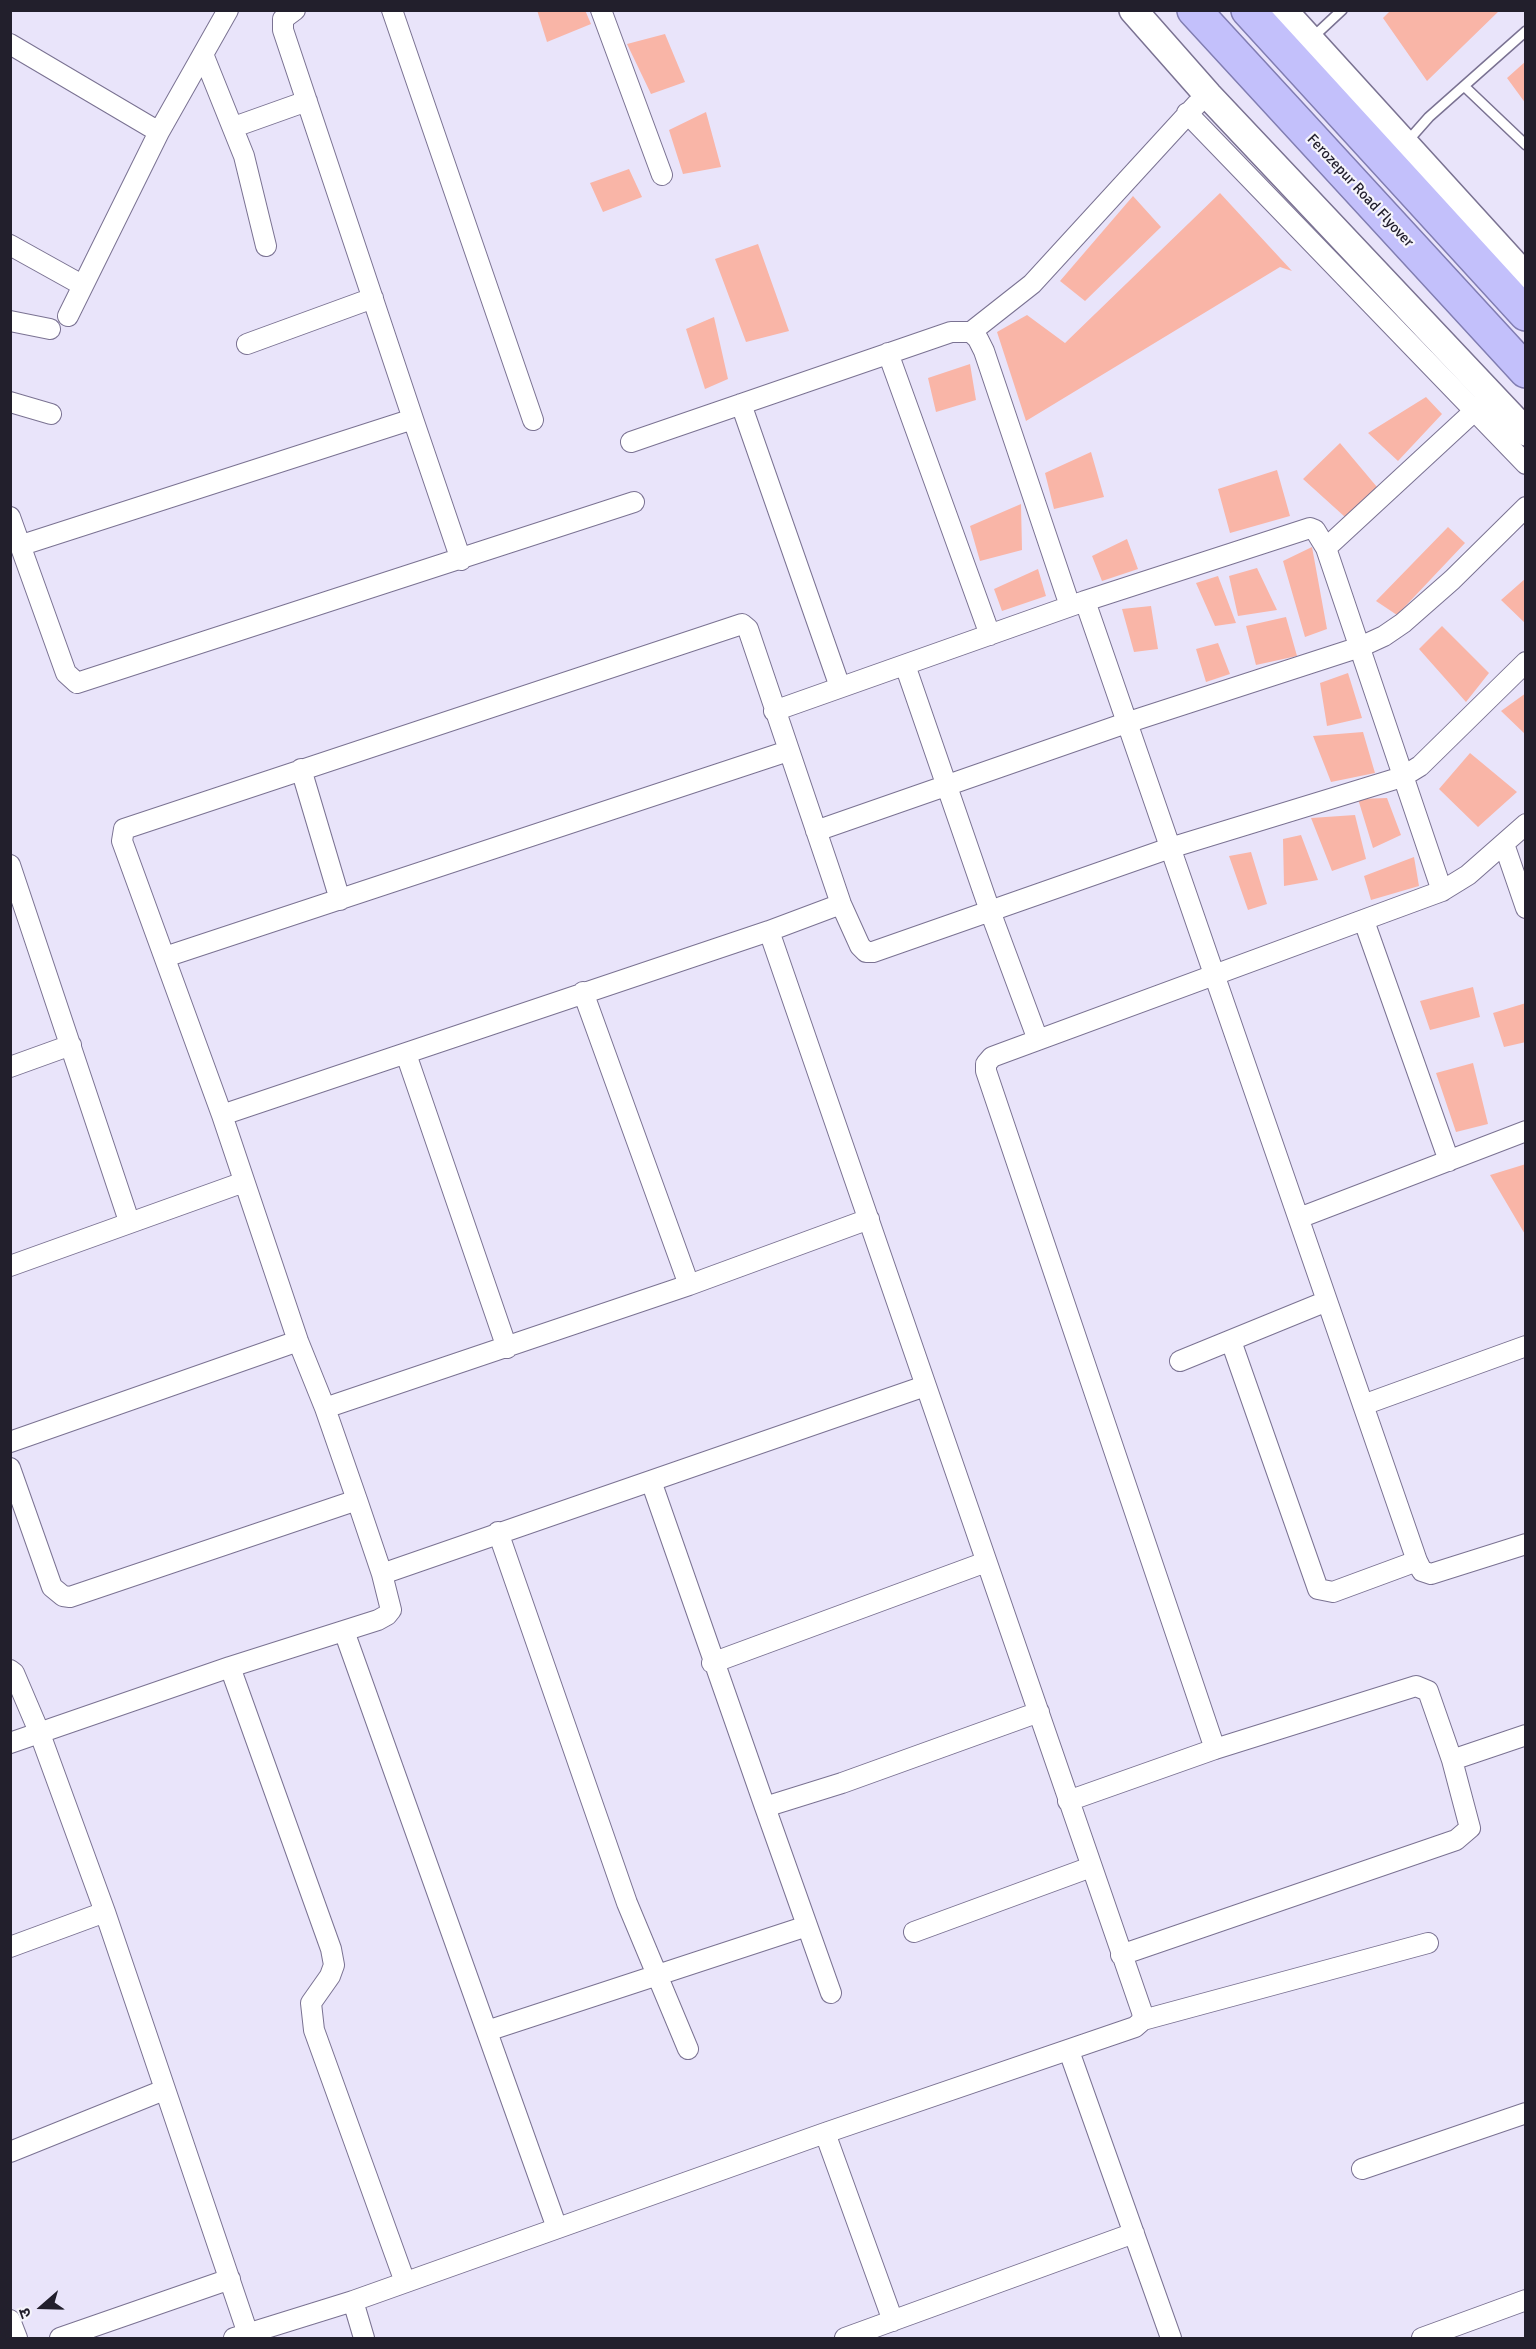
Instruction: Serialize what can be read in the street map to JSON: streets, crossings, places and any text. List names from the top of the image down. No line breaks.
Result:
{"streets":{"highway":["Ferozepur Road Flyover"]},"north":"left"}
